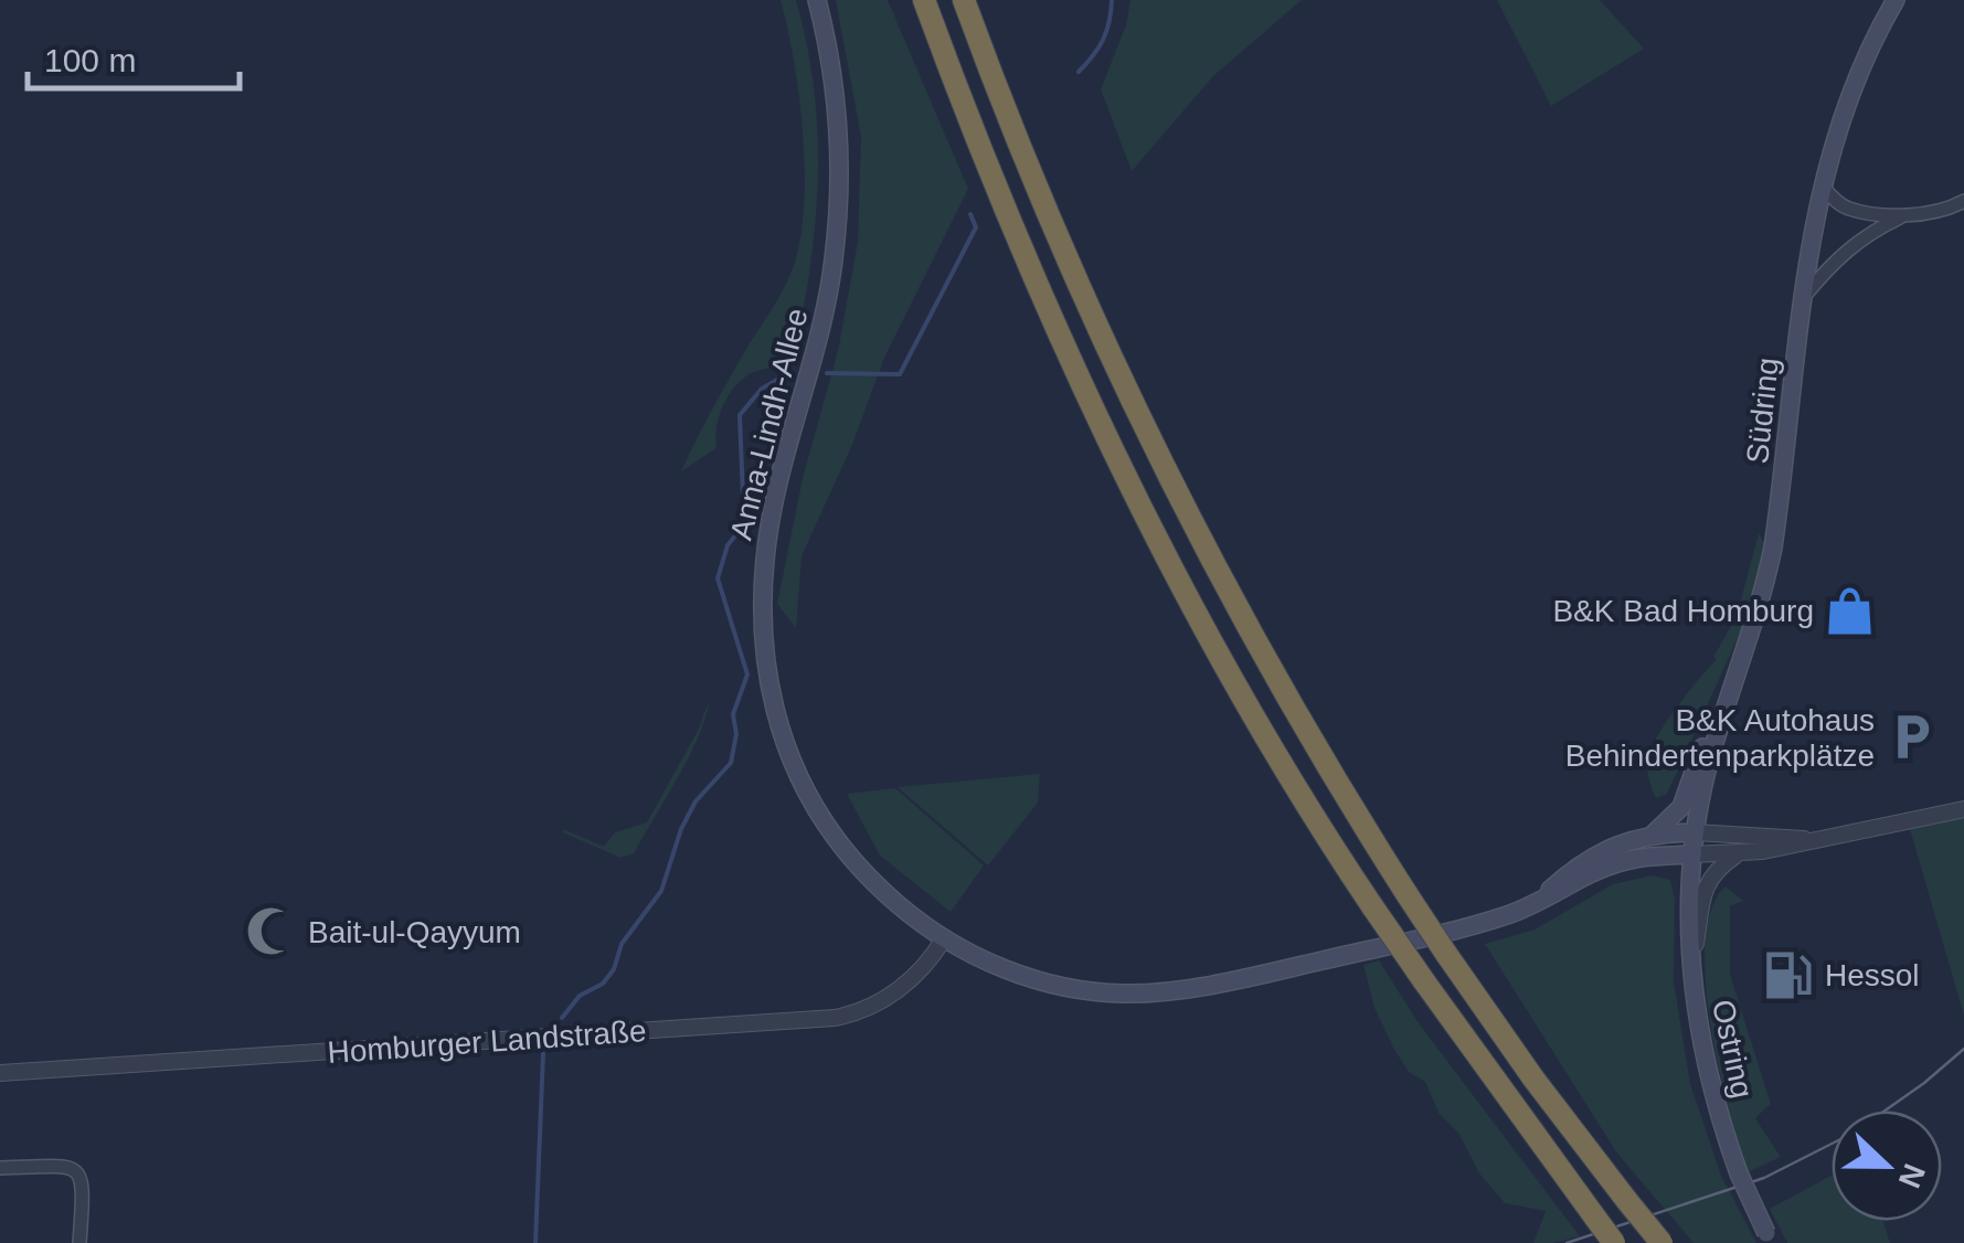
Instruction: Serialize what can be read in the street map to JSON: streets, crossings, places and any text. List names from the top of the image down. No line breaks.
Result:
{"streets":{"main road":["Südring","Anna-Lindh-Allee","Ostring"],"street":["Homburger Landstraße"]},"crossings":[["Südring","Ostring"],["Anna-Lindh-Allee","Homburger Landstraße"]],"places":{"shop":["B&K Bad Homburg"],"parking":["B&K Autohaus Behindertenparkplätze"],"mosque":["Bait-ul-Qayyum"],"fuel station":["Hessol"]},"scale_bar":"100 m","north":"right"}
